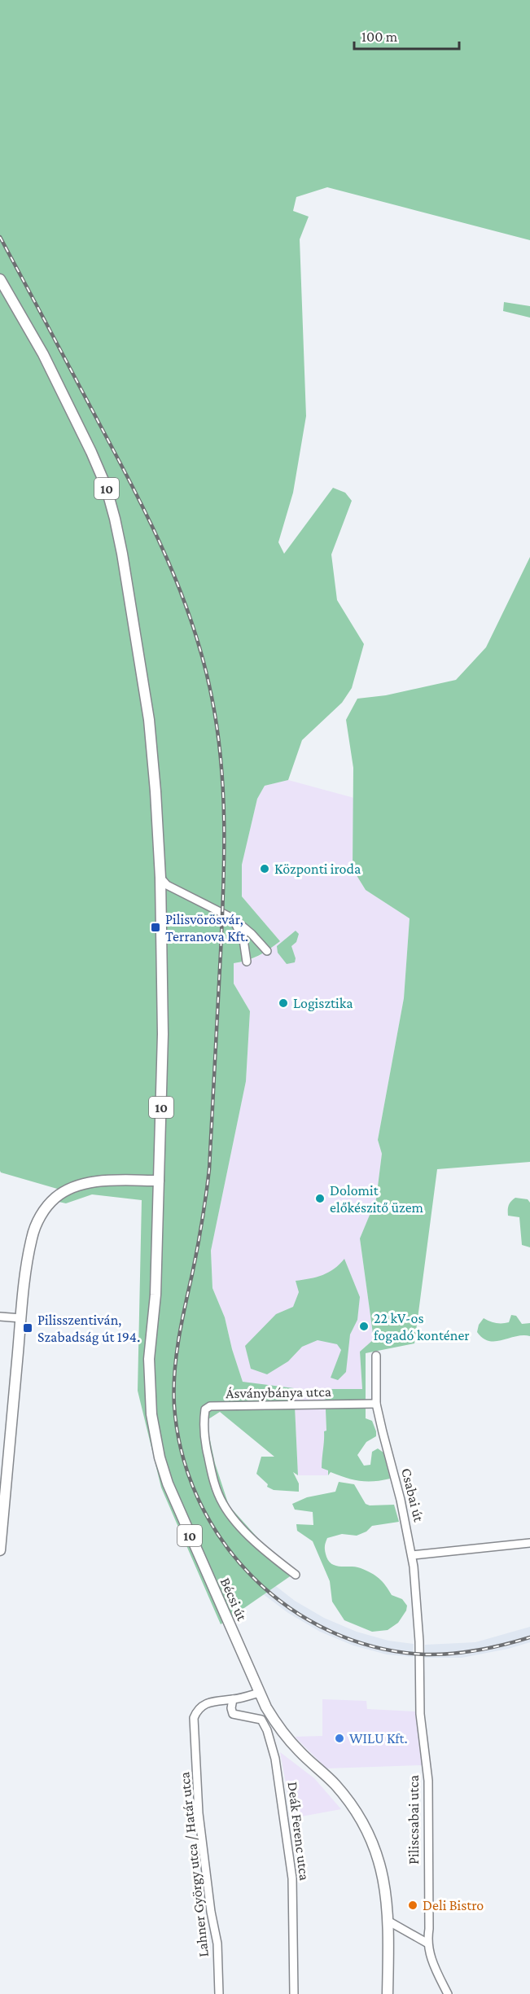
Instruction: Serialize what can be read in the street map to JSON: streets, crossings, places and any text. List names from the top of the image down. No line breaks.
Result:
{"streets":{"main road":["10","Bécsi út"],"street":["Ásványbánya utca","Csabai út","Piliscsabai utca","Deák Ferenc utca","Lahner György utca / Határ utca"]},"crossings":[["10","Bécsi út"],["Ásványbánya utca","Csabai út"],["Csabai út","Piliscsabai utca"],["Bécsi út","Lahner György utca / Határ utca"],["Deák Ferenc utca","Lahner György utca / Határ utca"]],"places":{"other":["Központi iroda","Logisztika","Dolomit előkészitő üzem","22 kV-os fogadó konténer","WILU Kft.","Deli Bistro"],"transit":["Pilisvörösvár, Terranova Kft.","Pilisszentiván, Szabadság út 194."]},"scale_bar":"100 m"}
